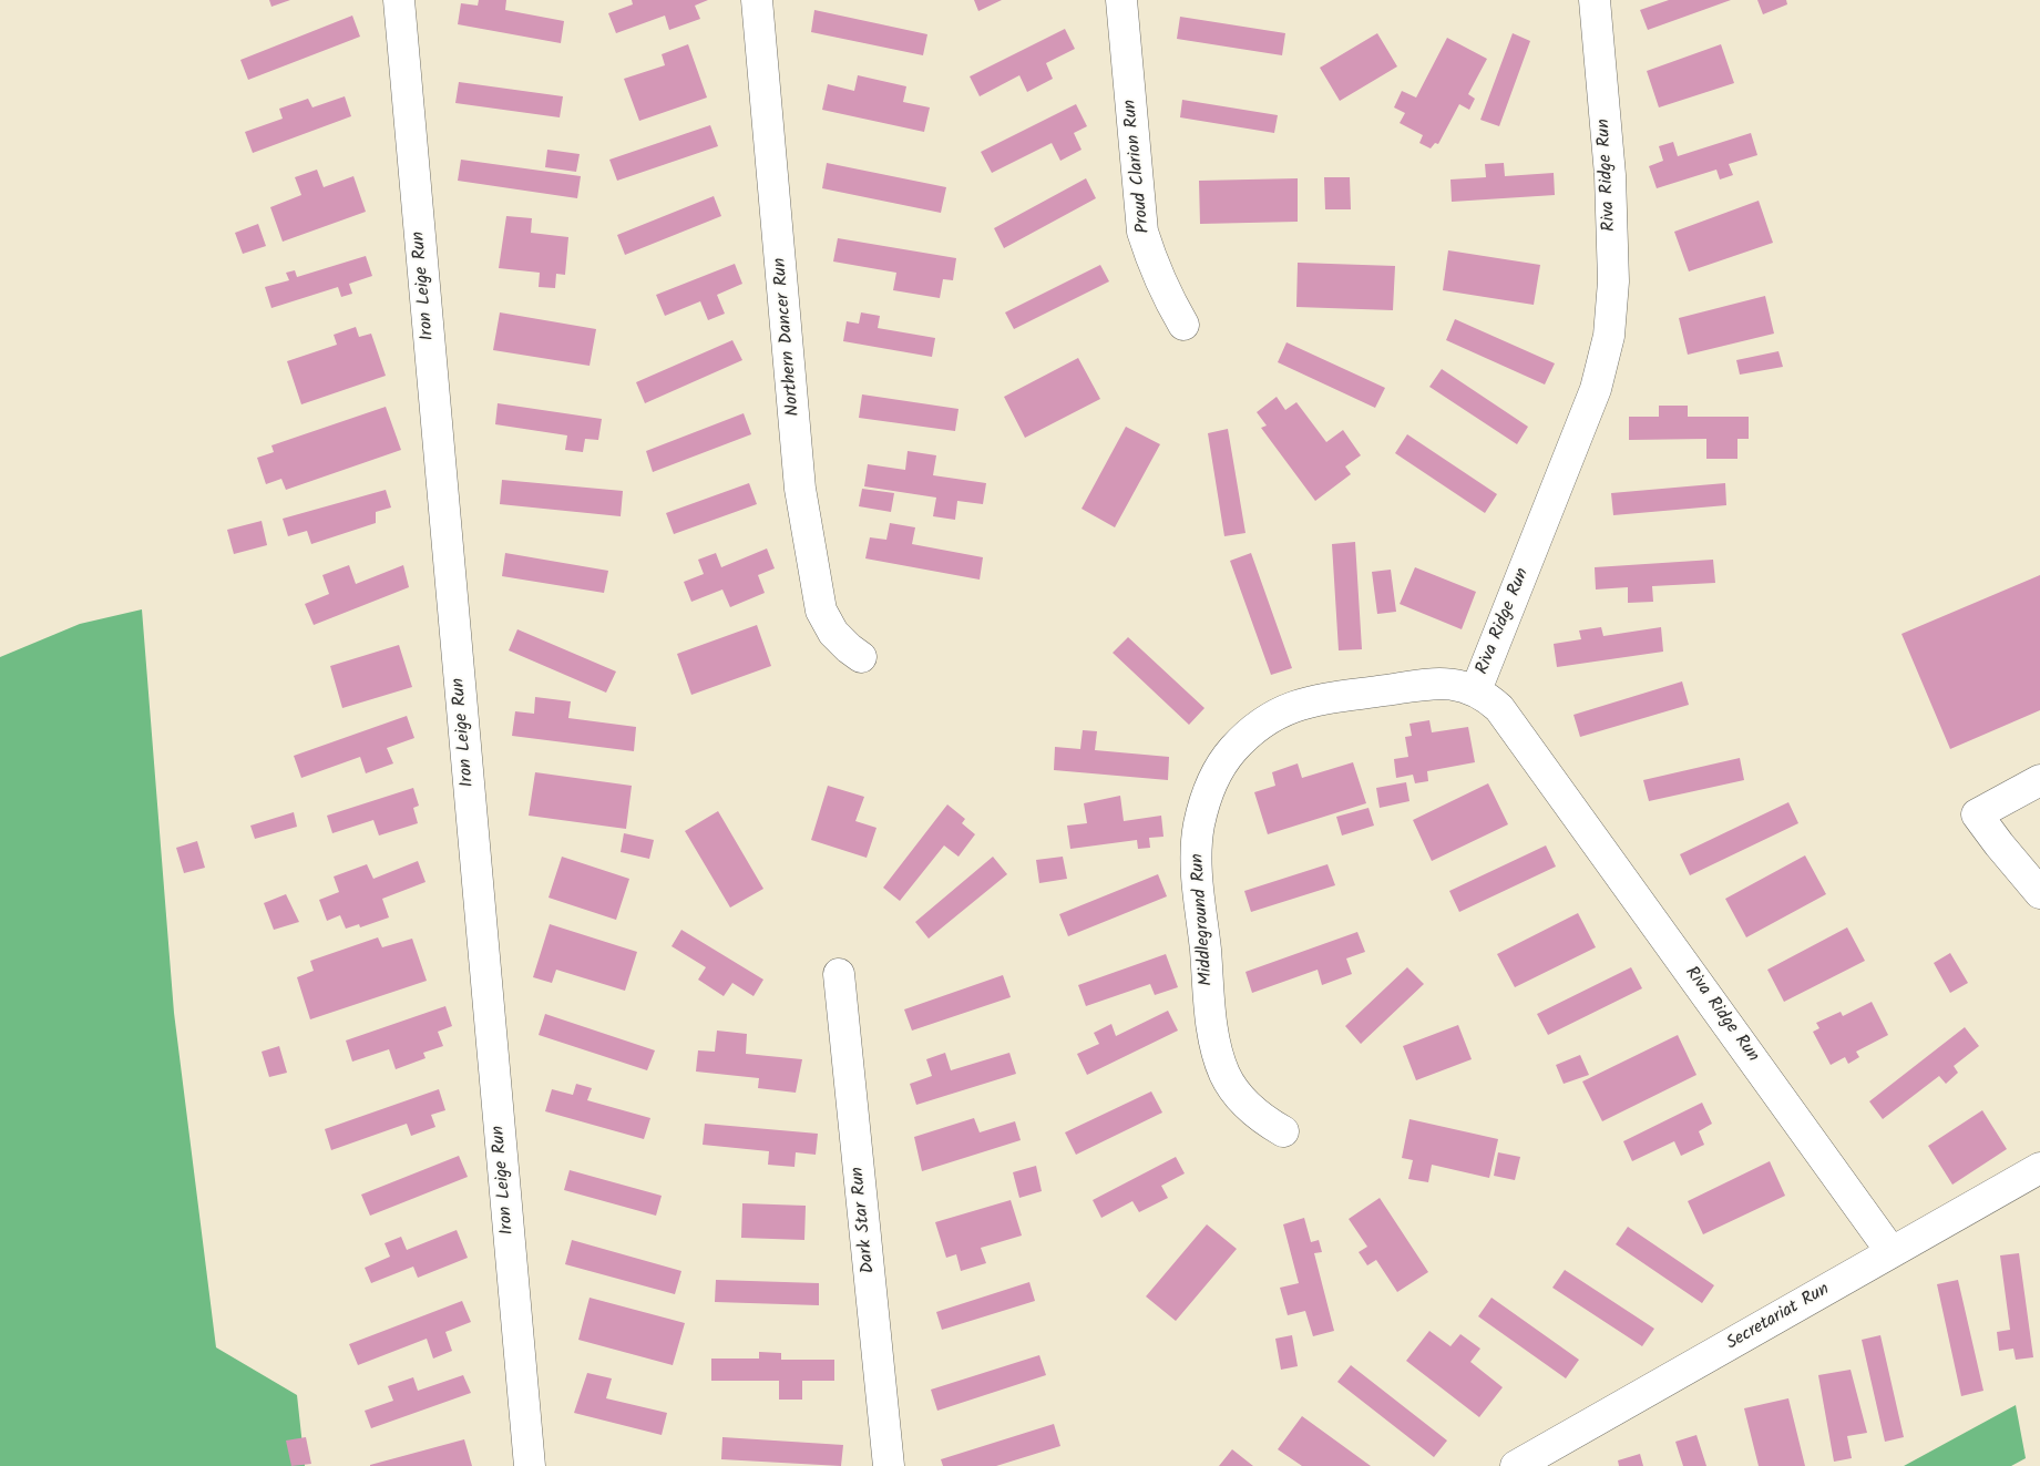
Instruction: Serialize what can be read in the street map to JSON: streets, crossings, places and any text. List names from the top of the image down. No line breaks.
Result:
{"streets":{"street":["Proud Clarion Run","Riva Ridge Run","Iron Leige Run","Northern Dancer Run","Middleground Run","Dark Star Run","Secretariat Run"]},"crossings":[["Riva Ridge Run","Middleground Run"],["Riva Ridge Run","Secretariat Run"]]}
